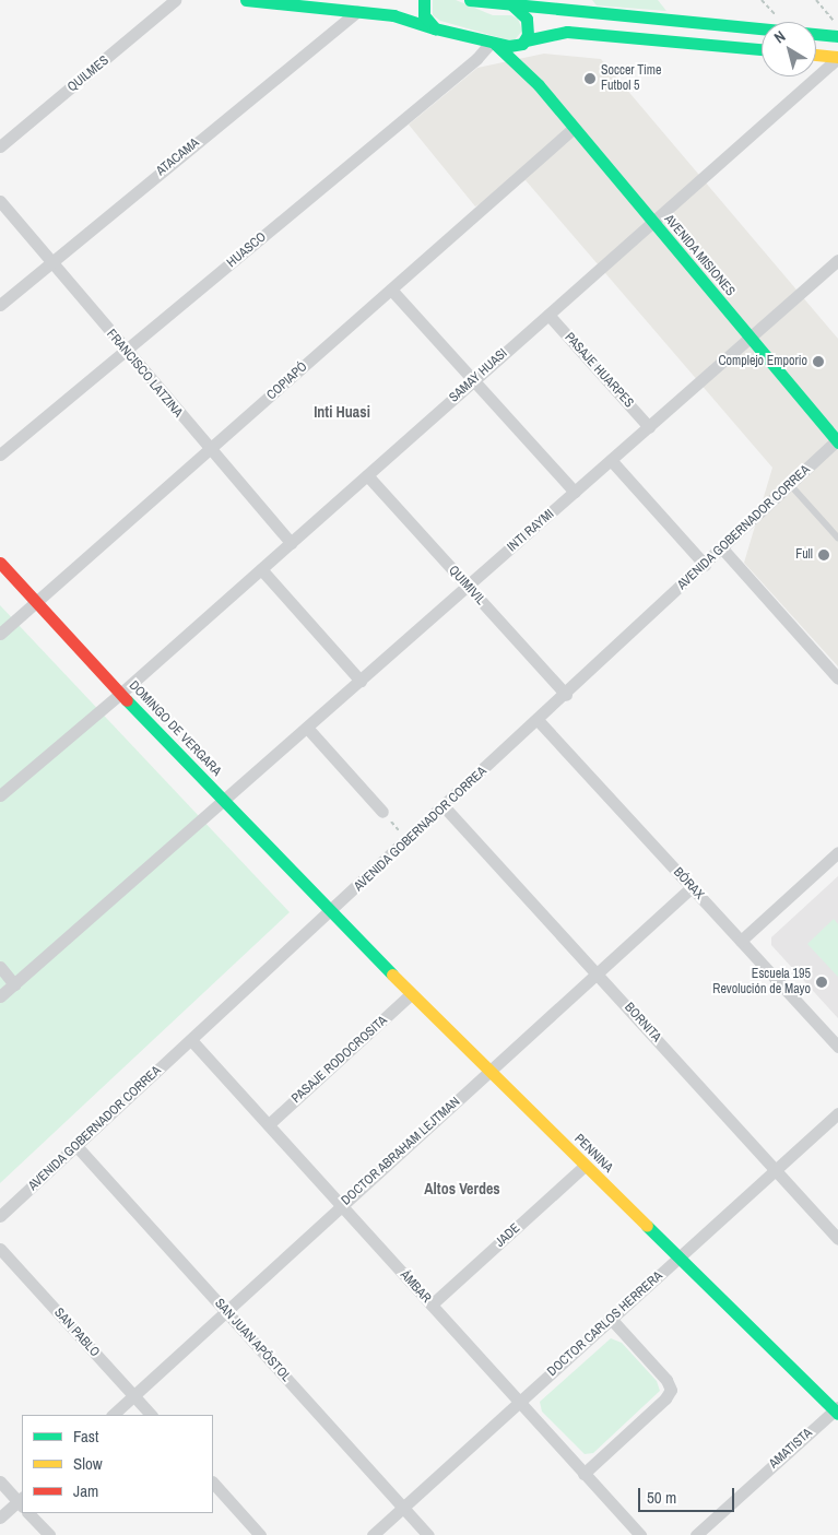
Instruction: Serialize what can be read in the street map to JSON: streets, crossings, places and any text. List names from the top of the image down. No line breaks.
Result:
{"streets":{"main road":["AVENIDA MISIONES","DOMINGO DE VERGARA","PENNINA"],"street":["QUILMES","ATACAMA","HUASCO","PASAJE HUARPES","FRANCISCO LATZINA","SAMAY HUASI","COPIAPÓ","AVENIDA GOBERNADOR CORREA","INTI RAYMI","QUIMIVIL","BÓRAX","BORNITA","PASAJE RODOCROSITA","DOCTOR ABRAHAM LEJTMAN","JADE","ÁMBAR","DOCTOR CARLOS HERRERA","SAN PABLO","SAN JUAN APÓSTOL","AMATISTA"]},"crossings":[["ATACAMA","FRANCISCO LATZINA"],["HUASCO","AVENIDA MISIONES"],["HUASCO","FRANCISCO LATZINA"],["AVENIDA MISIONES","SAMAY HUASI"],["AVENIDA MISIONES","COPIAPÓ"],["AVENIDA MISIONES","AVENIDA GOBERNADOR CORREA"],["AVENIDA MISIONES","INTI RAYMI"],["PASAJE HUARPES","SAMAY HUASI"],["PASAJE HUARPES","INTI RAYMI"],["FRANCISCO LATZINA","SAMAY HUASI"],["FRANCISCO LATZINA","COPIAPÓ"],["SAMAY HUASI","QUIMIVIL"],["SAMAY HUASI","DOMINGO DE VERGARA"],["COPIAPÓ","DOMINGO DE VERGARA"],["AVENIDA GOBERNADOR CORREA","QUIMIVIL"],["AVENIDA GOBERNADOR CORREA","DOMINGO DE VERGARA"],["AVENIDA GOBERNADOR CORREA","BÓRAX"],["AVENIDA GOBERNADOR CORREA","BORNITA"],["AVENIDA GOBERNADOR CORREA","PENNINA"],["AVENIDA GOBERNADOR CORREA","ÁMBAR"],["AVENIDA GOBERNADOR CORREA","SAN JUAN APÓSTOL"],["INTI RAYMI","QUIMIVIL"],["INTI RAYMI","DOMINGO DE VERGARA"],["DOMINGO DE VERGARA","PENNINA"],["BÓRAX","DOCTOR ABRAHAM LEJTMAN"],["BORNITA","DOCTOR ABRAHAM LEJTMAN"],["BORNITA","DOCTOR CARLOS HERRERA"],["PASAJE RODOCROSITA","PENNINA"],["PASAJE RODOCROSITA","ÁMBAR"],["DOCTOR ABRAHAM LEJTMAN","PENNINA"],["DOCTOR ABRAHAM LEJTMAN","ÁMBAR"],["DOCTOR ABRAHAM LEJTMAN","SAN PABLO"],["DOCTOR ABRAHAM LEJTMAN","SAN JUAN APÓSTOL"],["PENNINA","JADE"],["PENNINA","DOCTOR CARLOS HERRERA"],["PENNINA","AMATISTA"],["JADE","ÁMBAR"],["ÁMBAR","DOCTOR CARLOS HERRERA"],["DOCTOR CARLOS HERRERA","SAN JUAN APÓSTOL"]],"districts":["Inti Huasi","Altos Verdes"],"places":["Soccer Time Futbol 5","Complejo Emporio","Full","Escuela 195 Revolución de Mayo"],"legend":["Fast","Slow","Jam"],"scale_bar":"50 m","north":"top left"}
